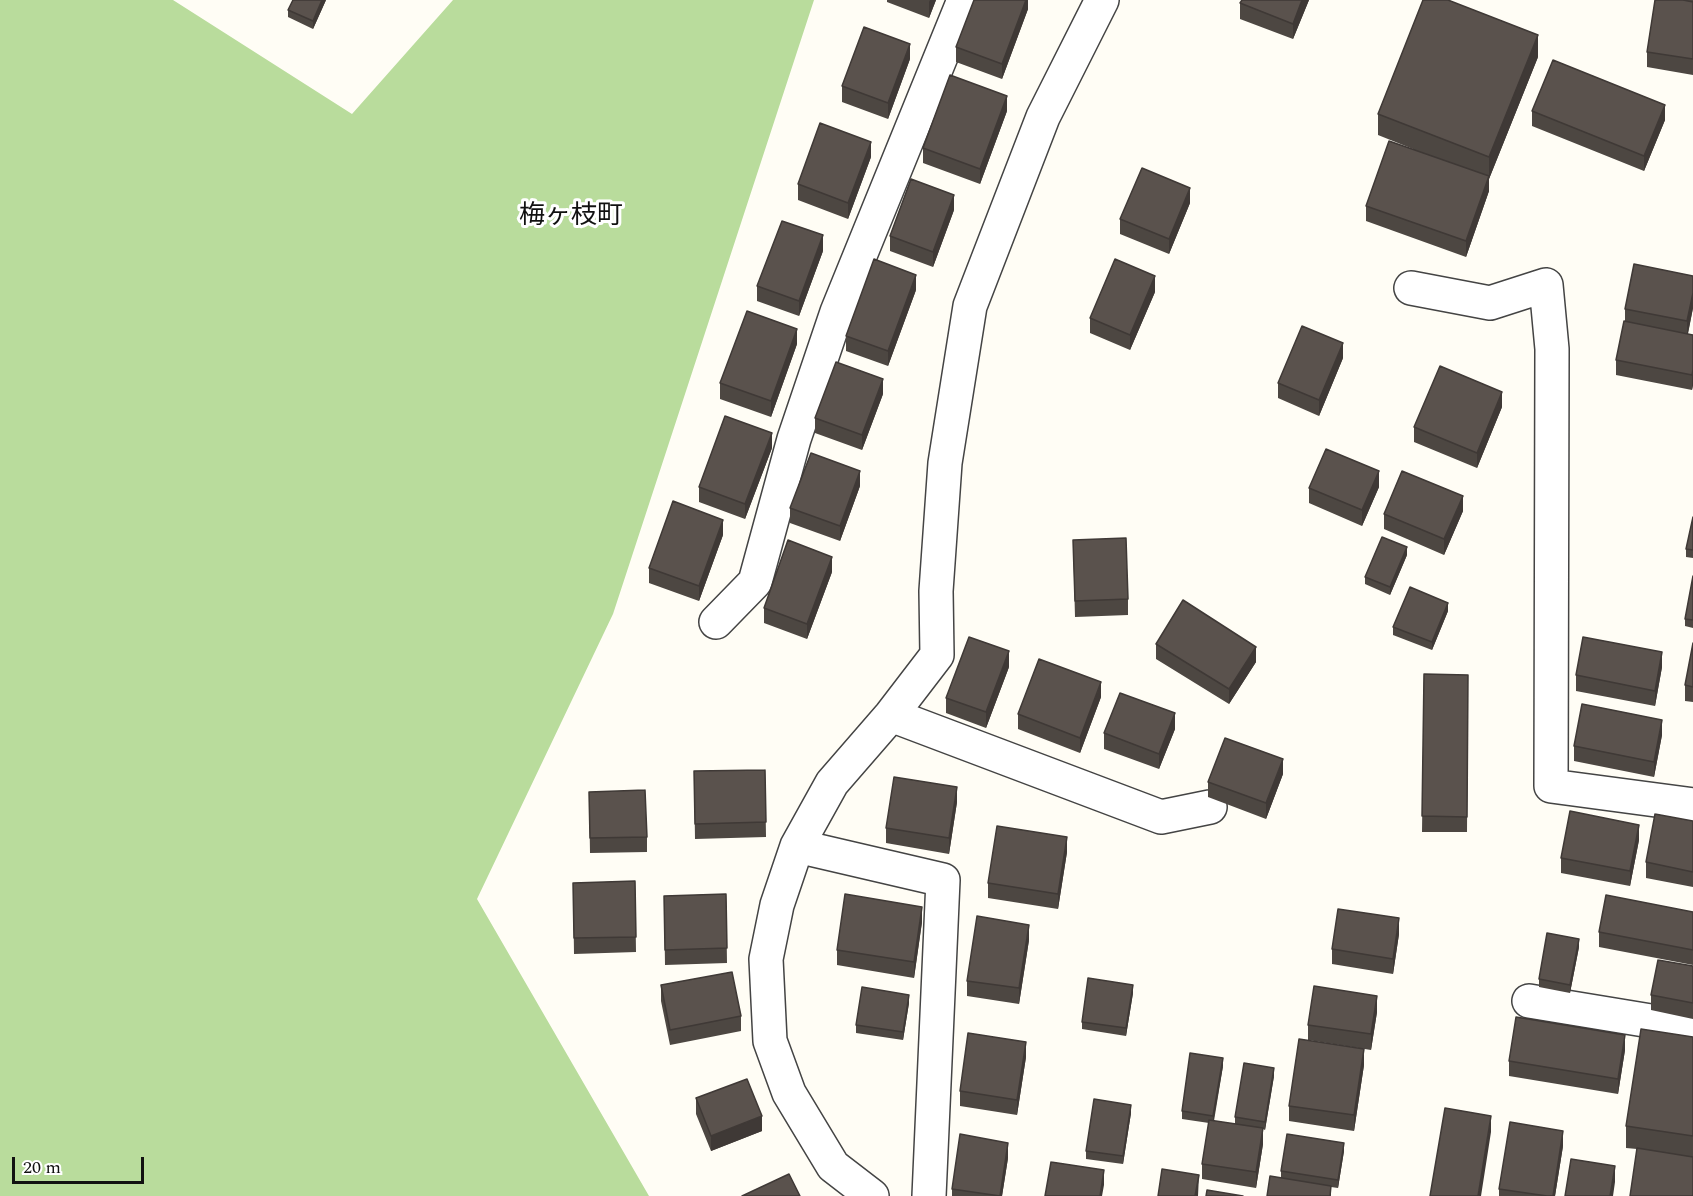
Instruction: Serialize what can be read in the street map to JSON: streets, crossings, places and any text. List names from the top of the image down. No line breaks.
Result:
{"districts":["梅ヶ枝町"],"scale_bar":"20 m"}
